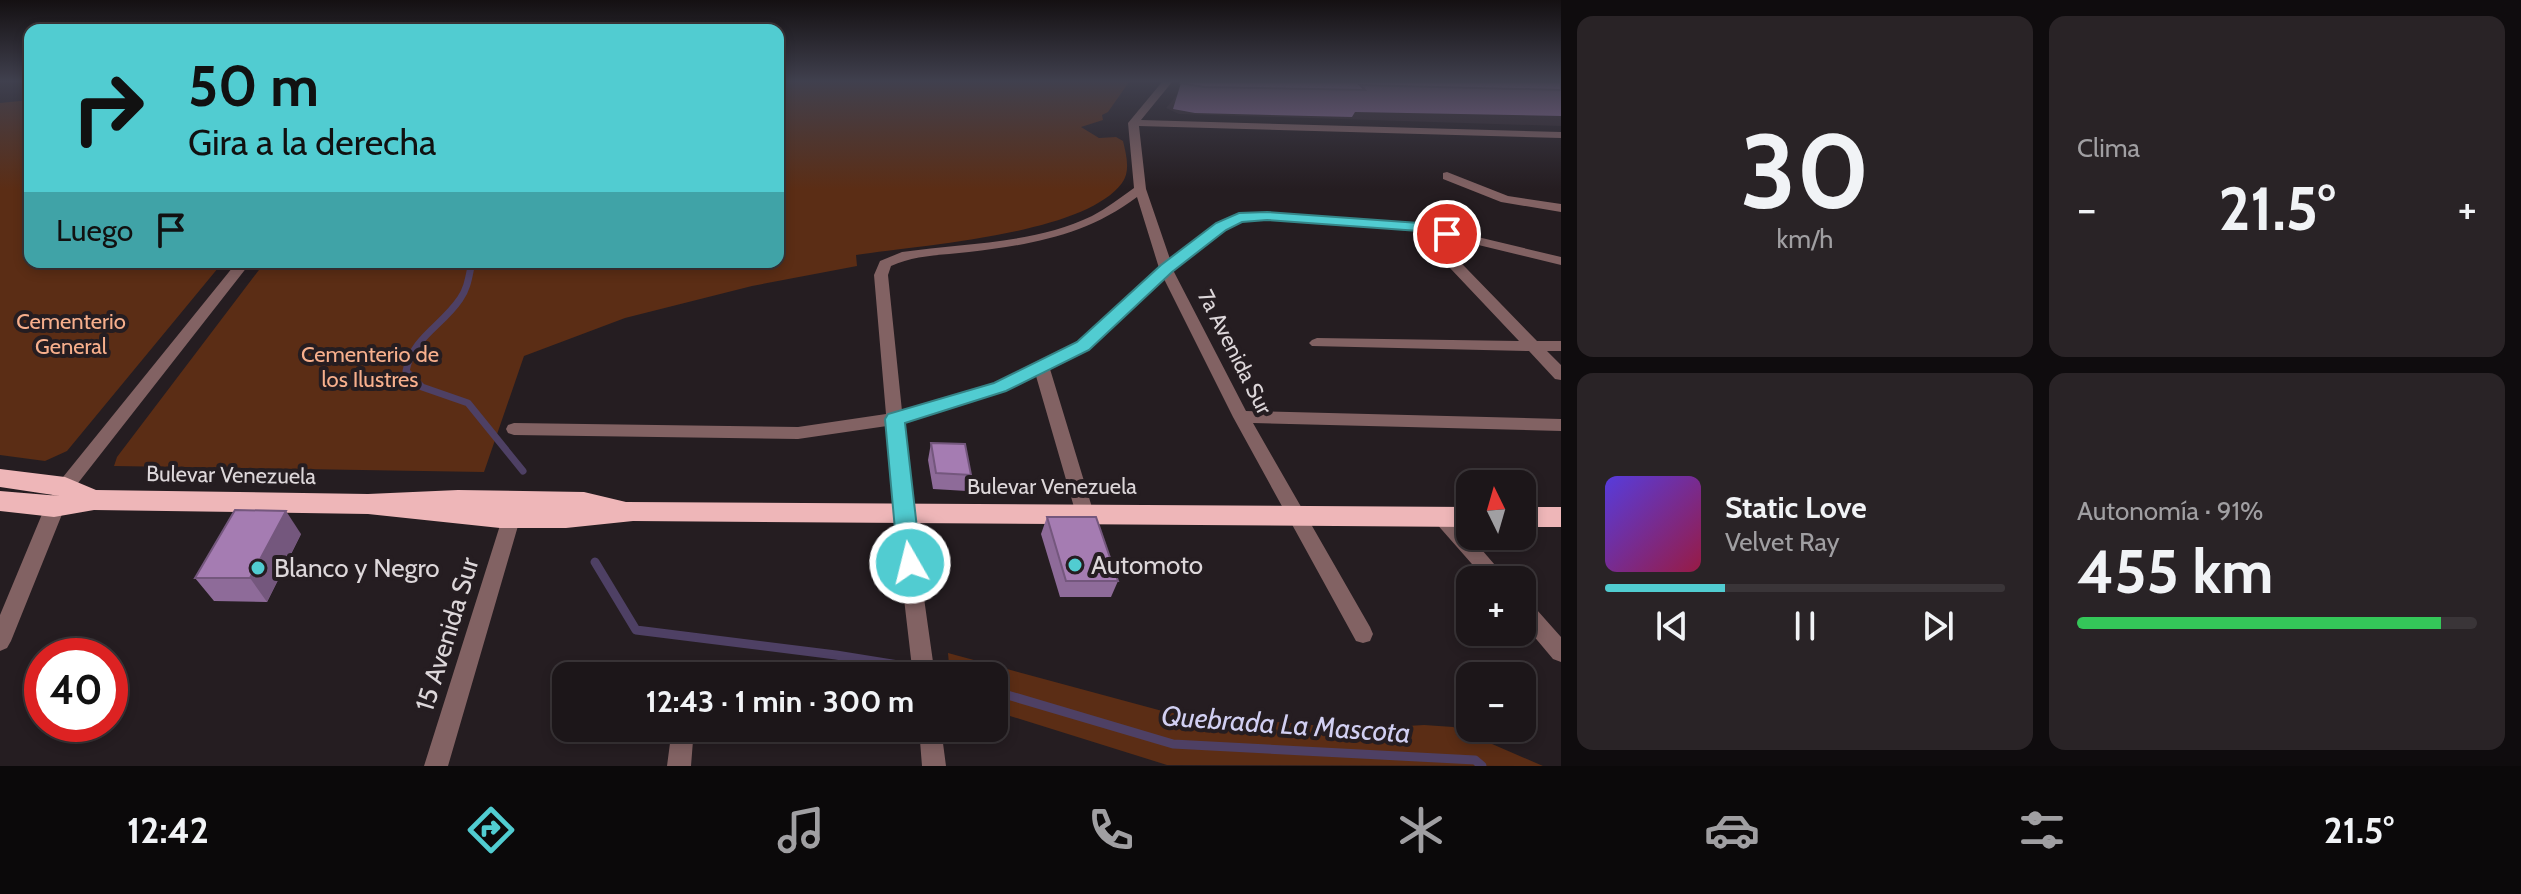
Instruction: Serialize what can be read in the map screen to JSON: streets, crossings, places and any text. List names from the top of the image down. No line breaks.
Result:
{"streets":{"highway":["Bulevar Venezuela"],"street":["7a Avenida Sur","15 Avenida Sur"]},"crossings":[["7a Avenida Sur","Bulevar Venezuela"],["Bulevar Venezuela","15 Avenida Sur"]],"water":["Quebrada La Mascota"],"parks":["Cementerio General","Cementerio de los Ilustres"],"places":["Automoto","Blanco y Negro"],"north":"top","page":{"tile":[["30","km/h"],"Clima",["Autonomía · 91%","455 km"]],"turn":["50 m","Gira a la derecha"],"heat":["−","21.5°","+"],"then":"Luego","map_buttons":["+","−"],"song":["Static Love","Velvet Ray"],"limit":"40","trip":"12:43 · 1 min · 300 m","tabs":["12:42","21.5°"]}}
